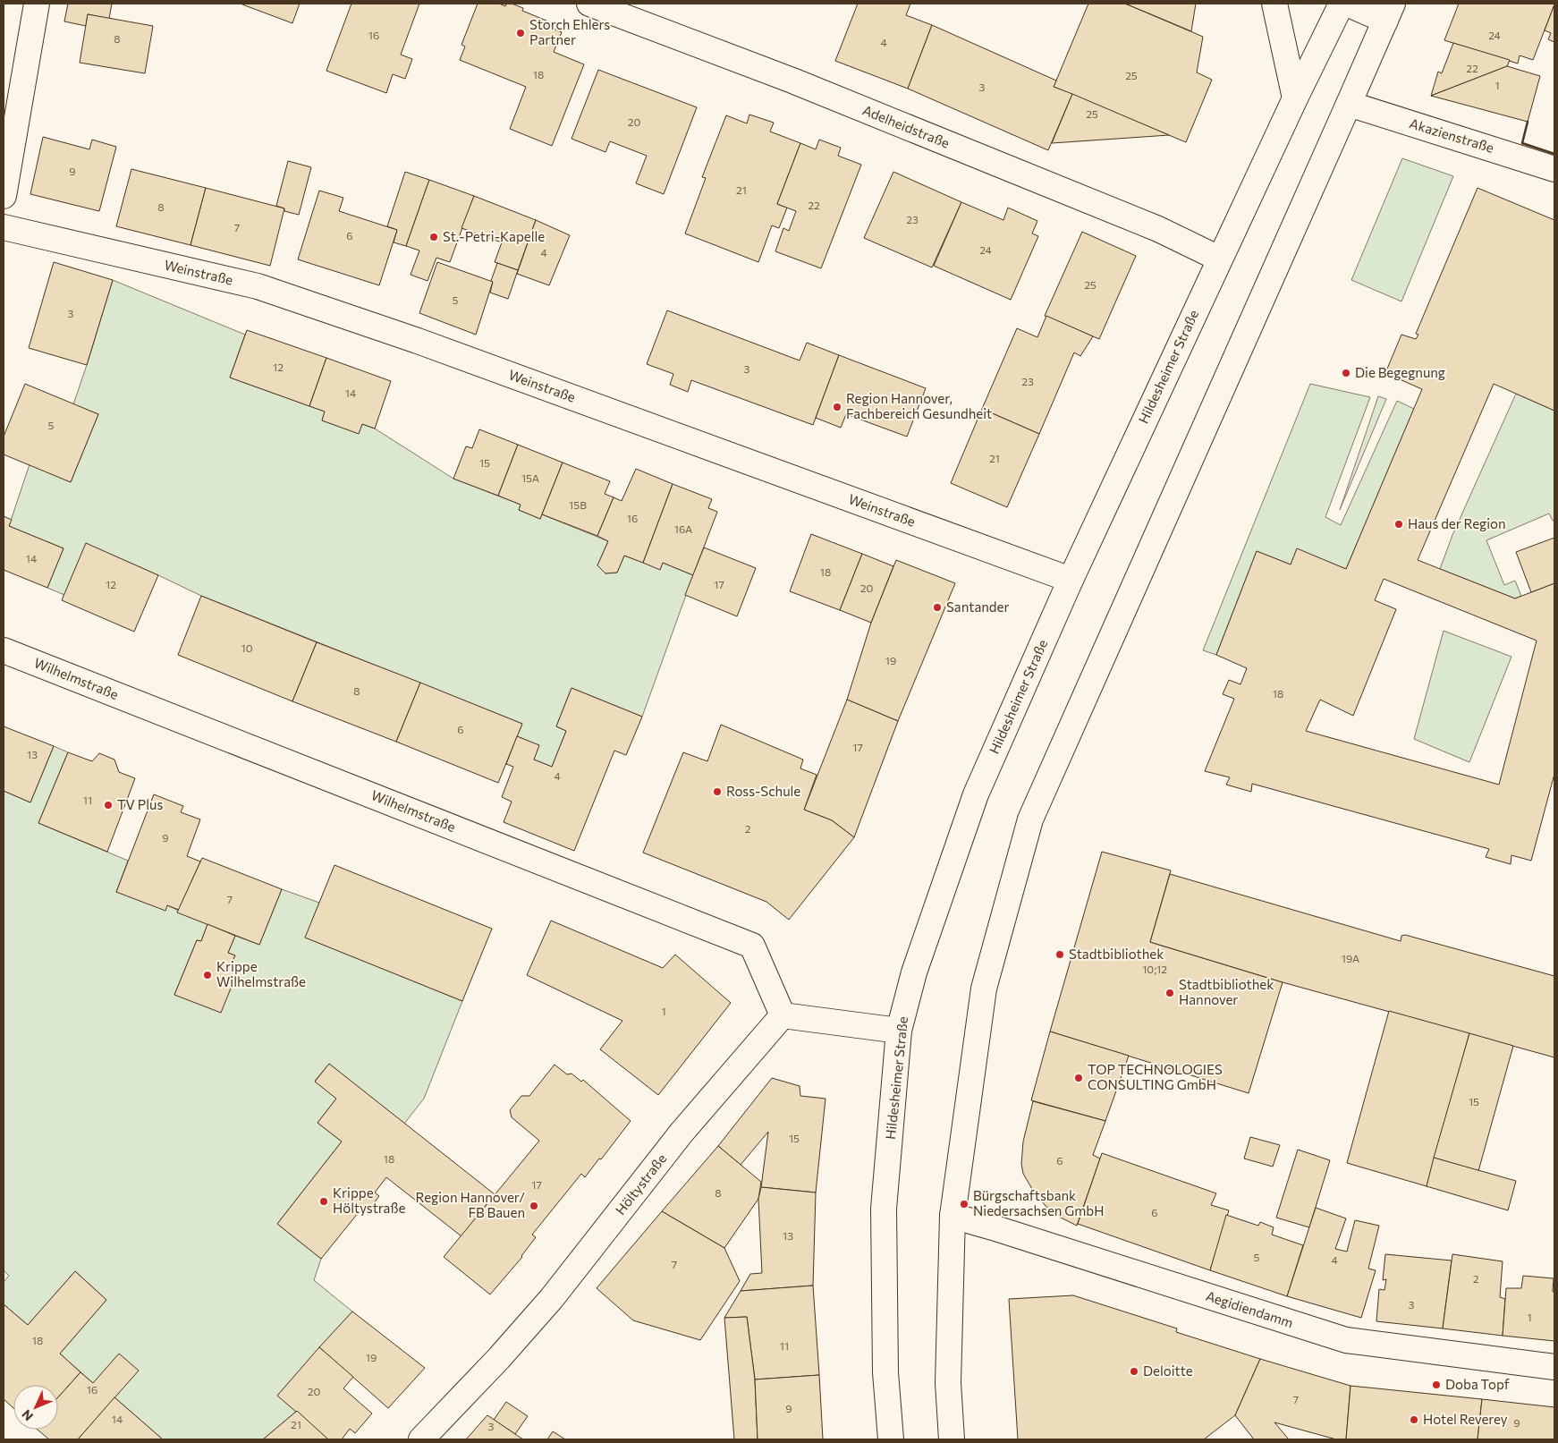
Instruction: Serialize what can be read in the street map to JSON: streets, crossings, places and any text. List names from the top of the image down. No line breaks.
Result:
{"streets":{"street":["Adelheidstraße","Akazienstraße","Weinstraße","Hildesheimer Straße","Wilhelmstraße","Höltystraße","Aegidiendamm"]},"crossings":[["Adelheidstraße","Hildesheimer Straße"],["Weinstraße","Hildesheimer Straße"],["Wilhelmstraße","Höltystraße"]],"places":["Storch Ehlers Partner","St.-Petri-Kapelle","Die Begegnung","Region Hannover, Fachbereich Gesundheit","Haus der Region","Santander","Ross-Schule","TV Plus","Stadtbibliothek","Krippe Wilhelmstraße","Stadtbibliothek Hannover","TOP TECHNOLOGIES CONSULTING GmbH","Krippe Höltystraße","Bürgschaftsbank Niedersachsen GmbH","Region Hannover/ FB Bauen","Deloitte","Doba Topf","Hotel Reverey"],"house_numbers":["16","24","8","4","22","18","25","1","3","25","20","9","21","22","8","23","7","6","24","4","25","5","3","12","3","23","14","5","21","15","15A","15B","16","16A","14","18","12","17","20","10","19","8","18","6","17","13","4","11","2","9","7","19A","10;12","1","15","15","18","6","17","8","6","13","5","4","7","2","3","1","18","11","19","16","20","7","9","14","9","21","3"],"north":"bottom left"}
